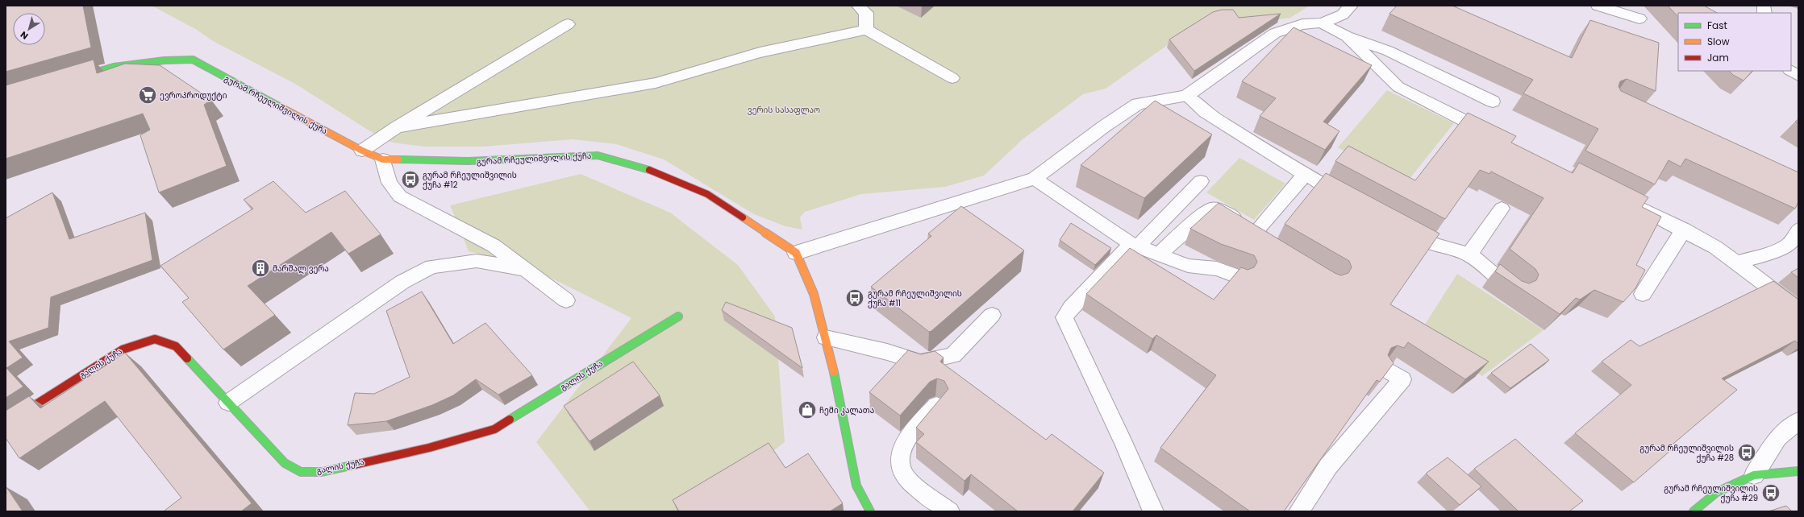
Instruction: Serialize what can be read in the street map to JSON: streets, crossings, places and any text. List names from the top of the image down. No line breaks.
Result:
{"streets":{"street":["გურამ რჩეულიშვილის ქუჩა","გალის ქუჩა"]},"parks":["ვერის სასაფლაო"],"places":{"supermarket":["ევროპროდუქტი"],"bus stop":["გურამ რჩეულიშვილის ქუჩა #12","გურამ რჩეულიშვილის ქუჩა #11","გურამ რჩეულიშვილის ქუჩა #28","გურამ რჩეულიშვილის ქუჩა #29"],"building":["მარშალ ვერა"],"shop":["ჩემი კალათა"]},"legend":["Fast","Slow","Jam"],"north":"bottom left"}
